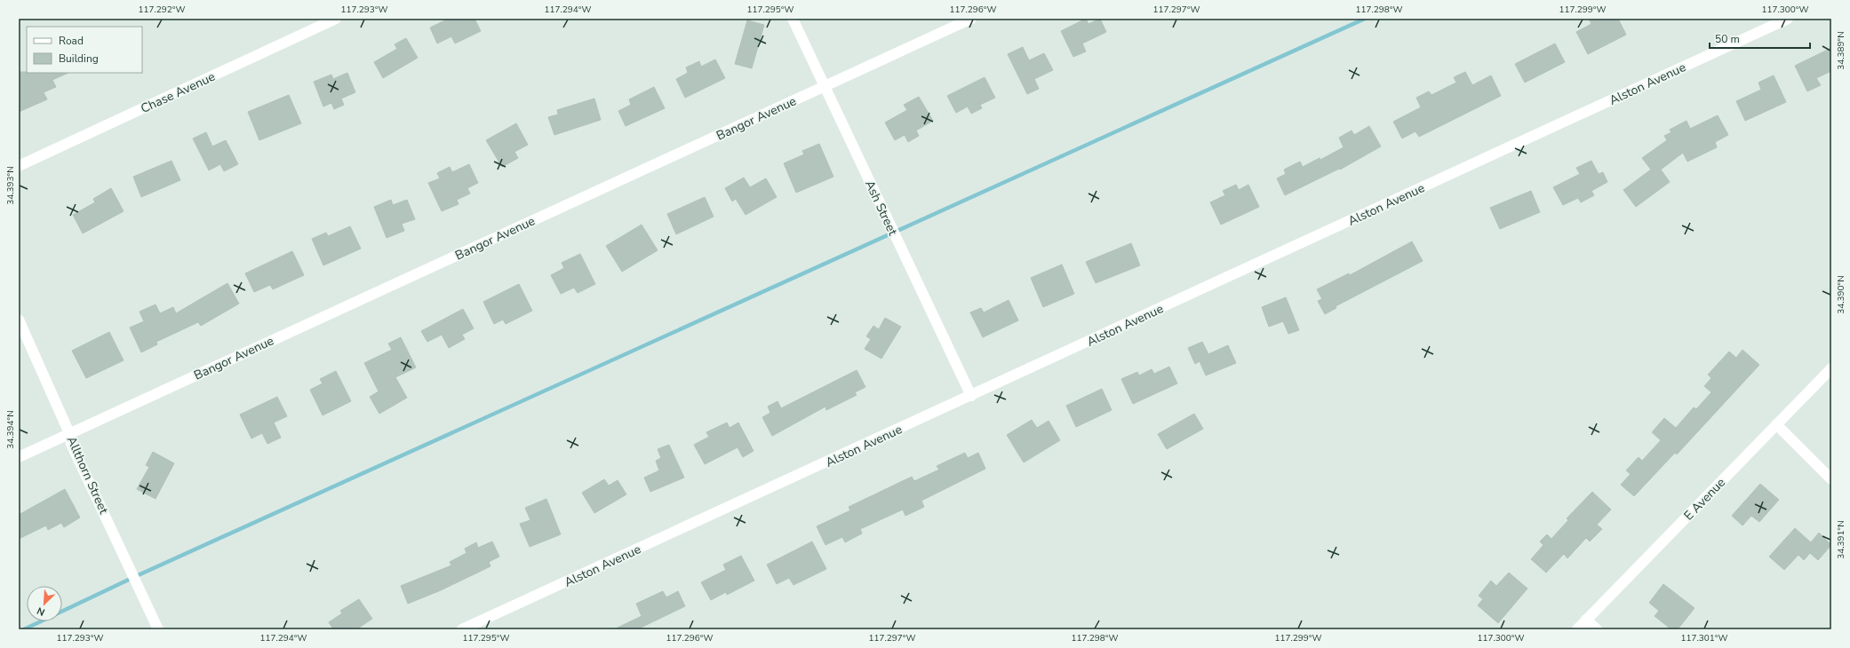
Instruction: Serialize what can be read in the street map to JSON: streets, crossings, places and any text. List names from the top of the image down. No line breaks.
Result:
{"streets":{"street":["Alston Avenue","Chase Avenue","Bangor Avenue","Ash Street","Allthorn Street","E Avenue"]},"crossings":[["Alston Avenue","Ash Street"],["Bangor Avenue","Ash Street"],["Bangor Avenue","Allthorn Street"]],"legend":["Road","Building"],"scale_bar":"50 m","north":"bottom left","coordinates":["117.292°W","117.293°W","117.294°W","117.295°W","117.296°W","117.297°W","117.298°W","117.299°W","117.300°W","34.389°N","34.393°N","34.390°N","34.394°N","34.391°N","117.301°W"]}
